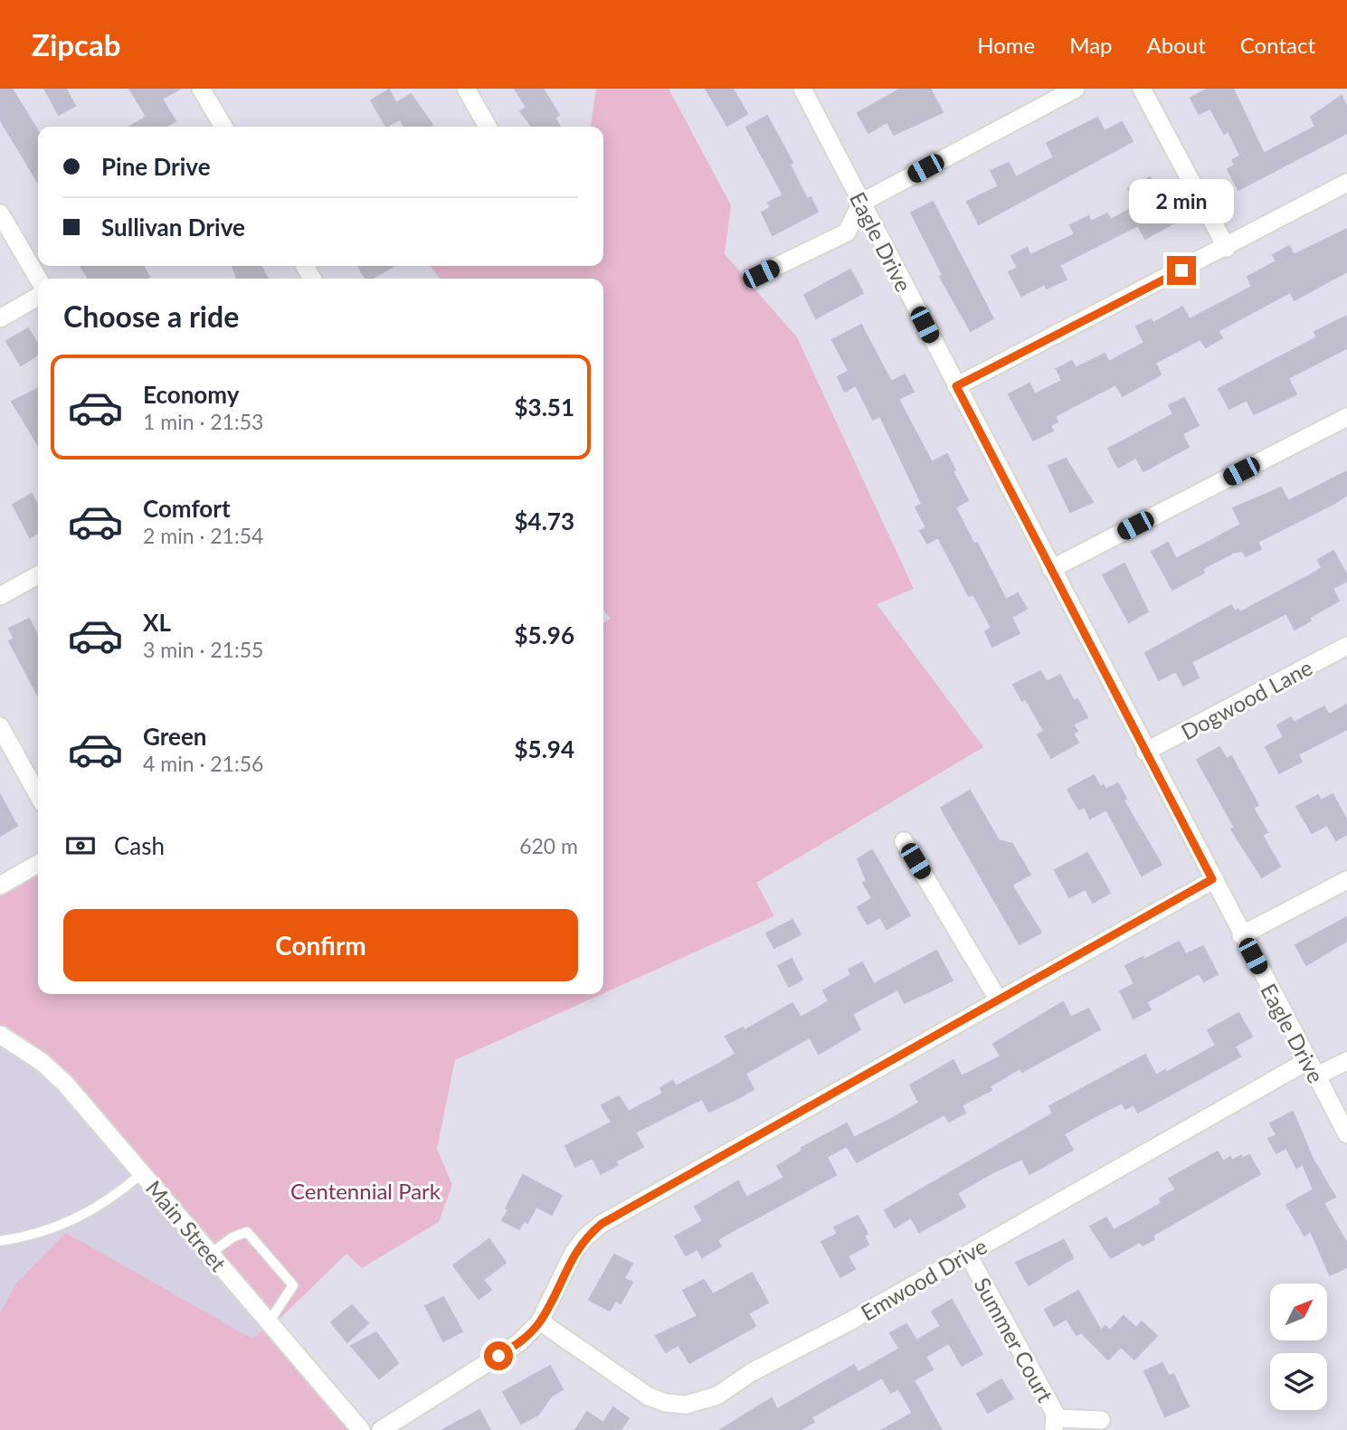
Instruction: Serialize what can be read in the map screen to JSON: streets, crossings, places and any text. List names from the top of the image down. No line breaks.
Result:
{"streets":{"street":["Eagle Drive","Dogwood Lane","Main Street","Emwood Drive","Summer Court"]},"crossings":[["Eagle Drive","Dogwood Lane"],["Eagle Drive","Emwood Drive"],["Emwood Drive","Summer Court"]],"parks":["Centennial Park"],"north":"top right","page":{"header":"Zipcab","nav":["Home","Map","About","Contact"],"banner":["Pine Drive","Sullivan Drive"],"bubble":"2 min","heading":"Choose a ride","list":[{"name":"Economy","note":"1 min · 21:53","value":"$3.51"},{"name":"Comfort","note":"2 min · 21:54","value":"$4.73"},{"name":"XL","note":"3 min · 21:55","value":"$5.96"},{"name":"Green","note":"4 min · 21:56","value":"$5.94"}],"pay":["Cash","620 m"],"buttons":"Confirm"}}
